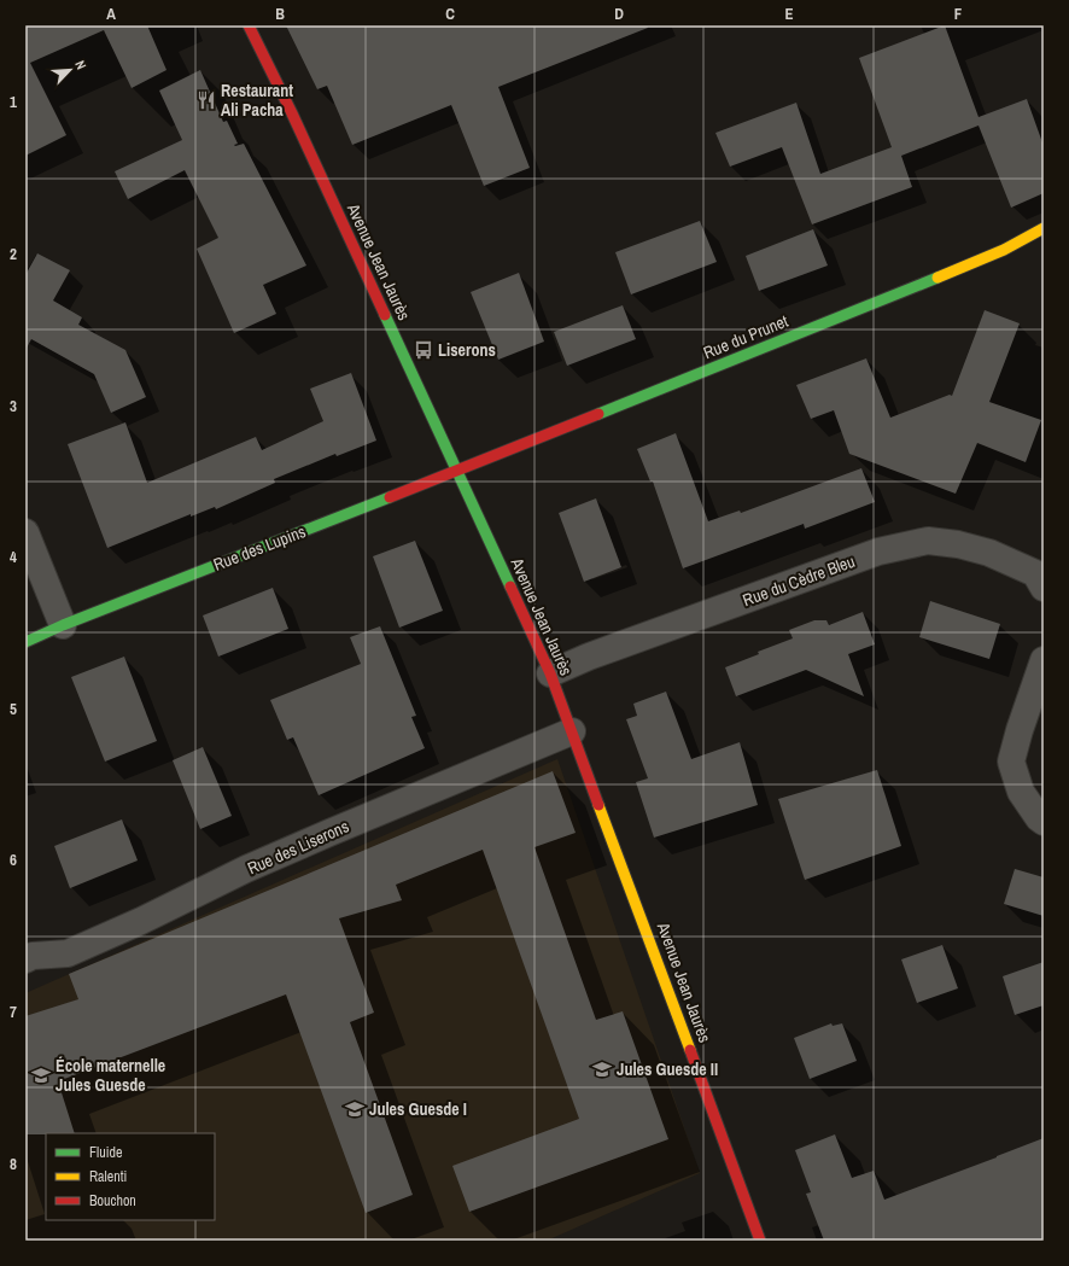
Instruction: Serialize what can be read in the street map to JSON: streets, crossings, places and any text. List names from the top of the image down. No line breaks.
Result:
{"streets":{"main road":["Avenue Jean Jaurès","Rue du Prunet","Rue des Lupins"],"street":["Rue du Cèdre Bleu","Rue des Liserons"]},"crossings":[["Avenue Jean Jaurès","Rue du Prunet"],["Avenue Jean Jaurès","Rue des Lupins"],["Avenue Jean Jaurès","Rue du Cèdre Bleu"],["Avenue Jean Jaurès","Rue des Liserons"],["Rue du Prunet","Rue des Lupins"]],"places":{"restaurant":["Restaurant Ali Pacha"],"bus stop":["Liserons"],"school or university":["Jules Guesde II","École maternelle Jules Guesde","Jules Guesde I"]},"legend":["Fluide","Ralenti","Bouchon"],"north":"top right","grid":{"columns":["A","B","C","D","E","F"],"rows":["1","2","3","4","5","6","7","8"]}}
